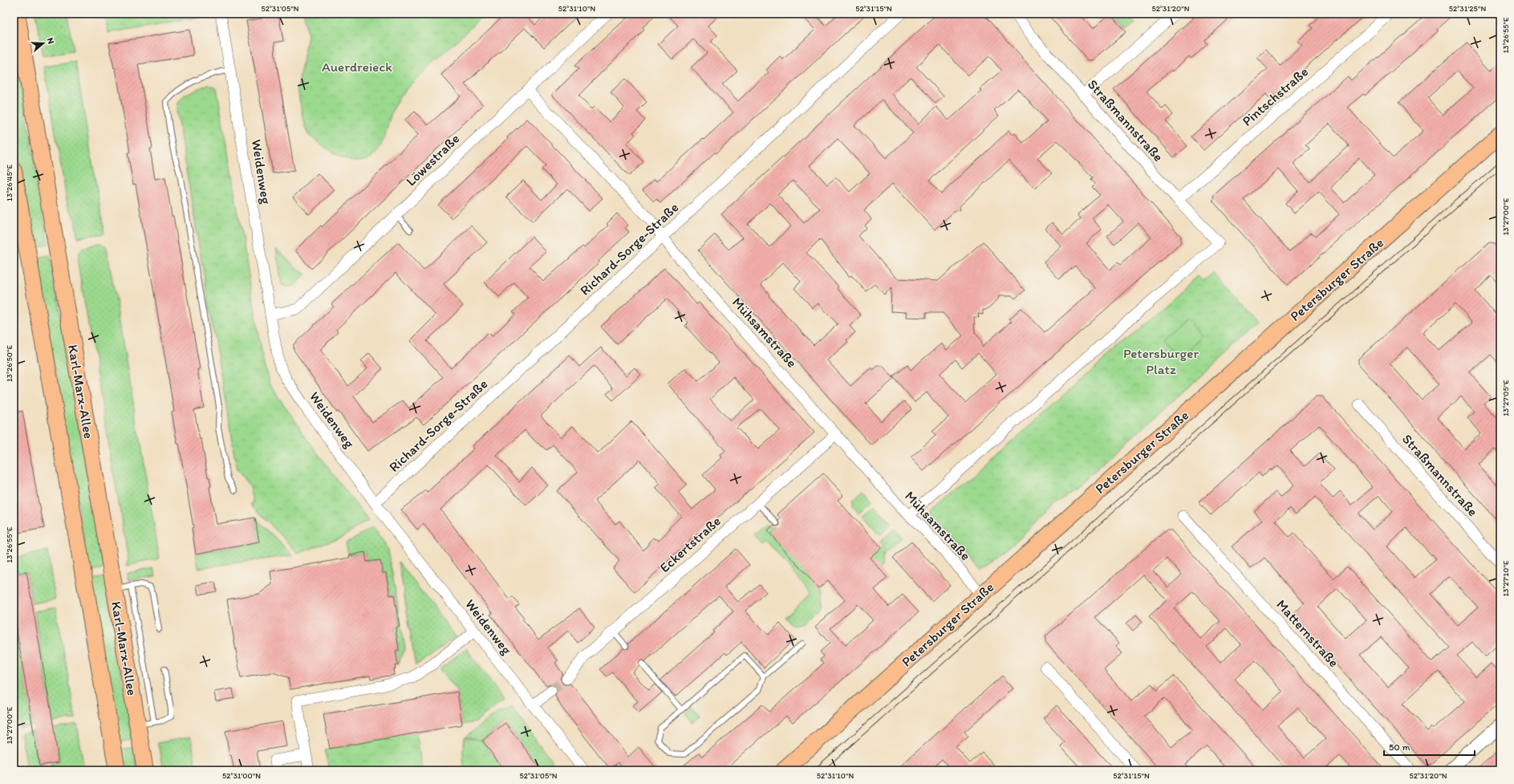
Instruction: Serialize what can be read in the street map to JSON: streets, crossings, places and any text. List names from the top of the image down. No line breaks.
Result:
{"streets":{"main road":["Petersburger Straße","Karl-Marx-Allee"],"street":["Pintschstraße","Straßmannstraße","Löwestraße","Weidenweg","Richard-Sorge-Straße","Mühsamstraße","Eckertstraße","Matternstraße"]},"crossings":[["Pintschstraße","Straßmannstraße"],["Straßmannstraße","Mühsamstraße"],["Löwestraße","Weidenweg"],["Löwestraße","Mühsamstraße"],["Weidenweg","Richard-Sorge-Straße"],["Richard-Sorge-Straße","Mühsamstraße"],["Petersburger Straße","Mühsamstraße"],["Mühsamstraße","Eckertstraße"]],"parks":["Auerdreieck","Petersburger Platz"],"scale_bar":"50 m","north":"right","coordinates":["52°31'05\"N","52°31'10\"N","52°31'15\"N","52°31'20\"N","52°31'25\"N","13°26'55\"E","13°26'45\"E","13°27'00\"E","13°26'50\"E","13°27'05\"E","13°27'10\"E","52°31'00\"N"]}
